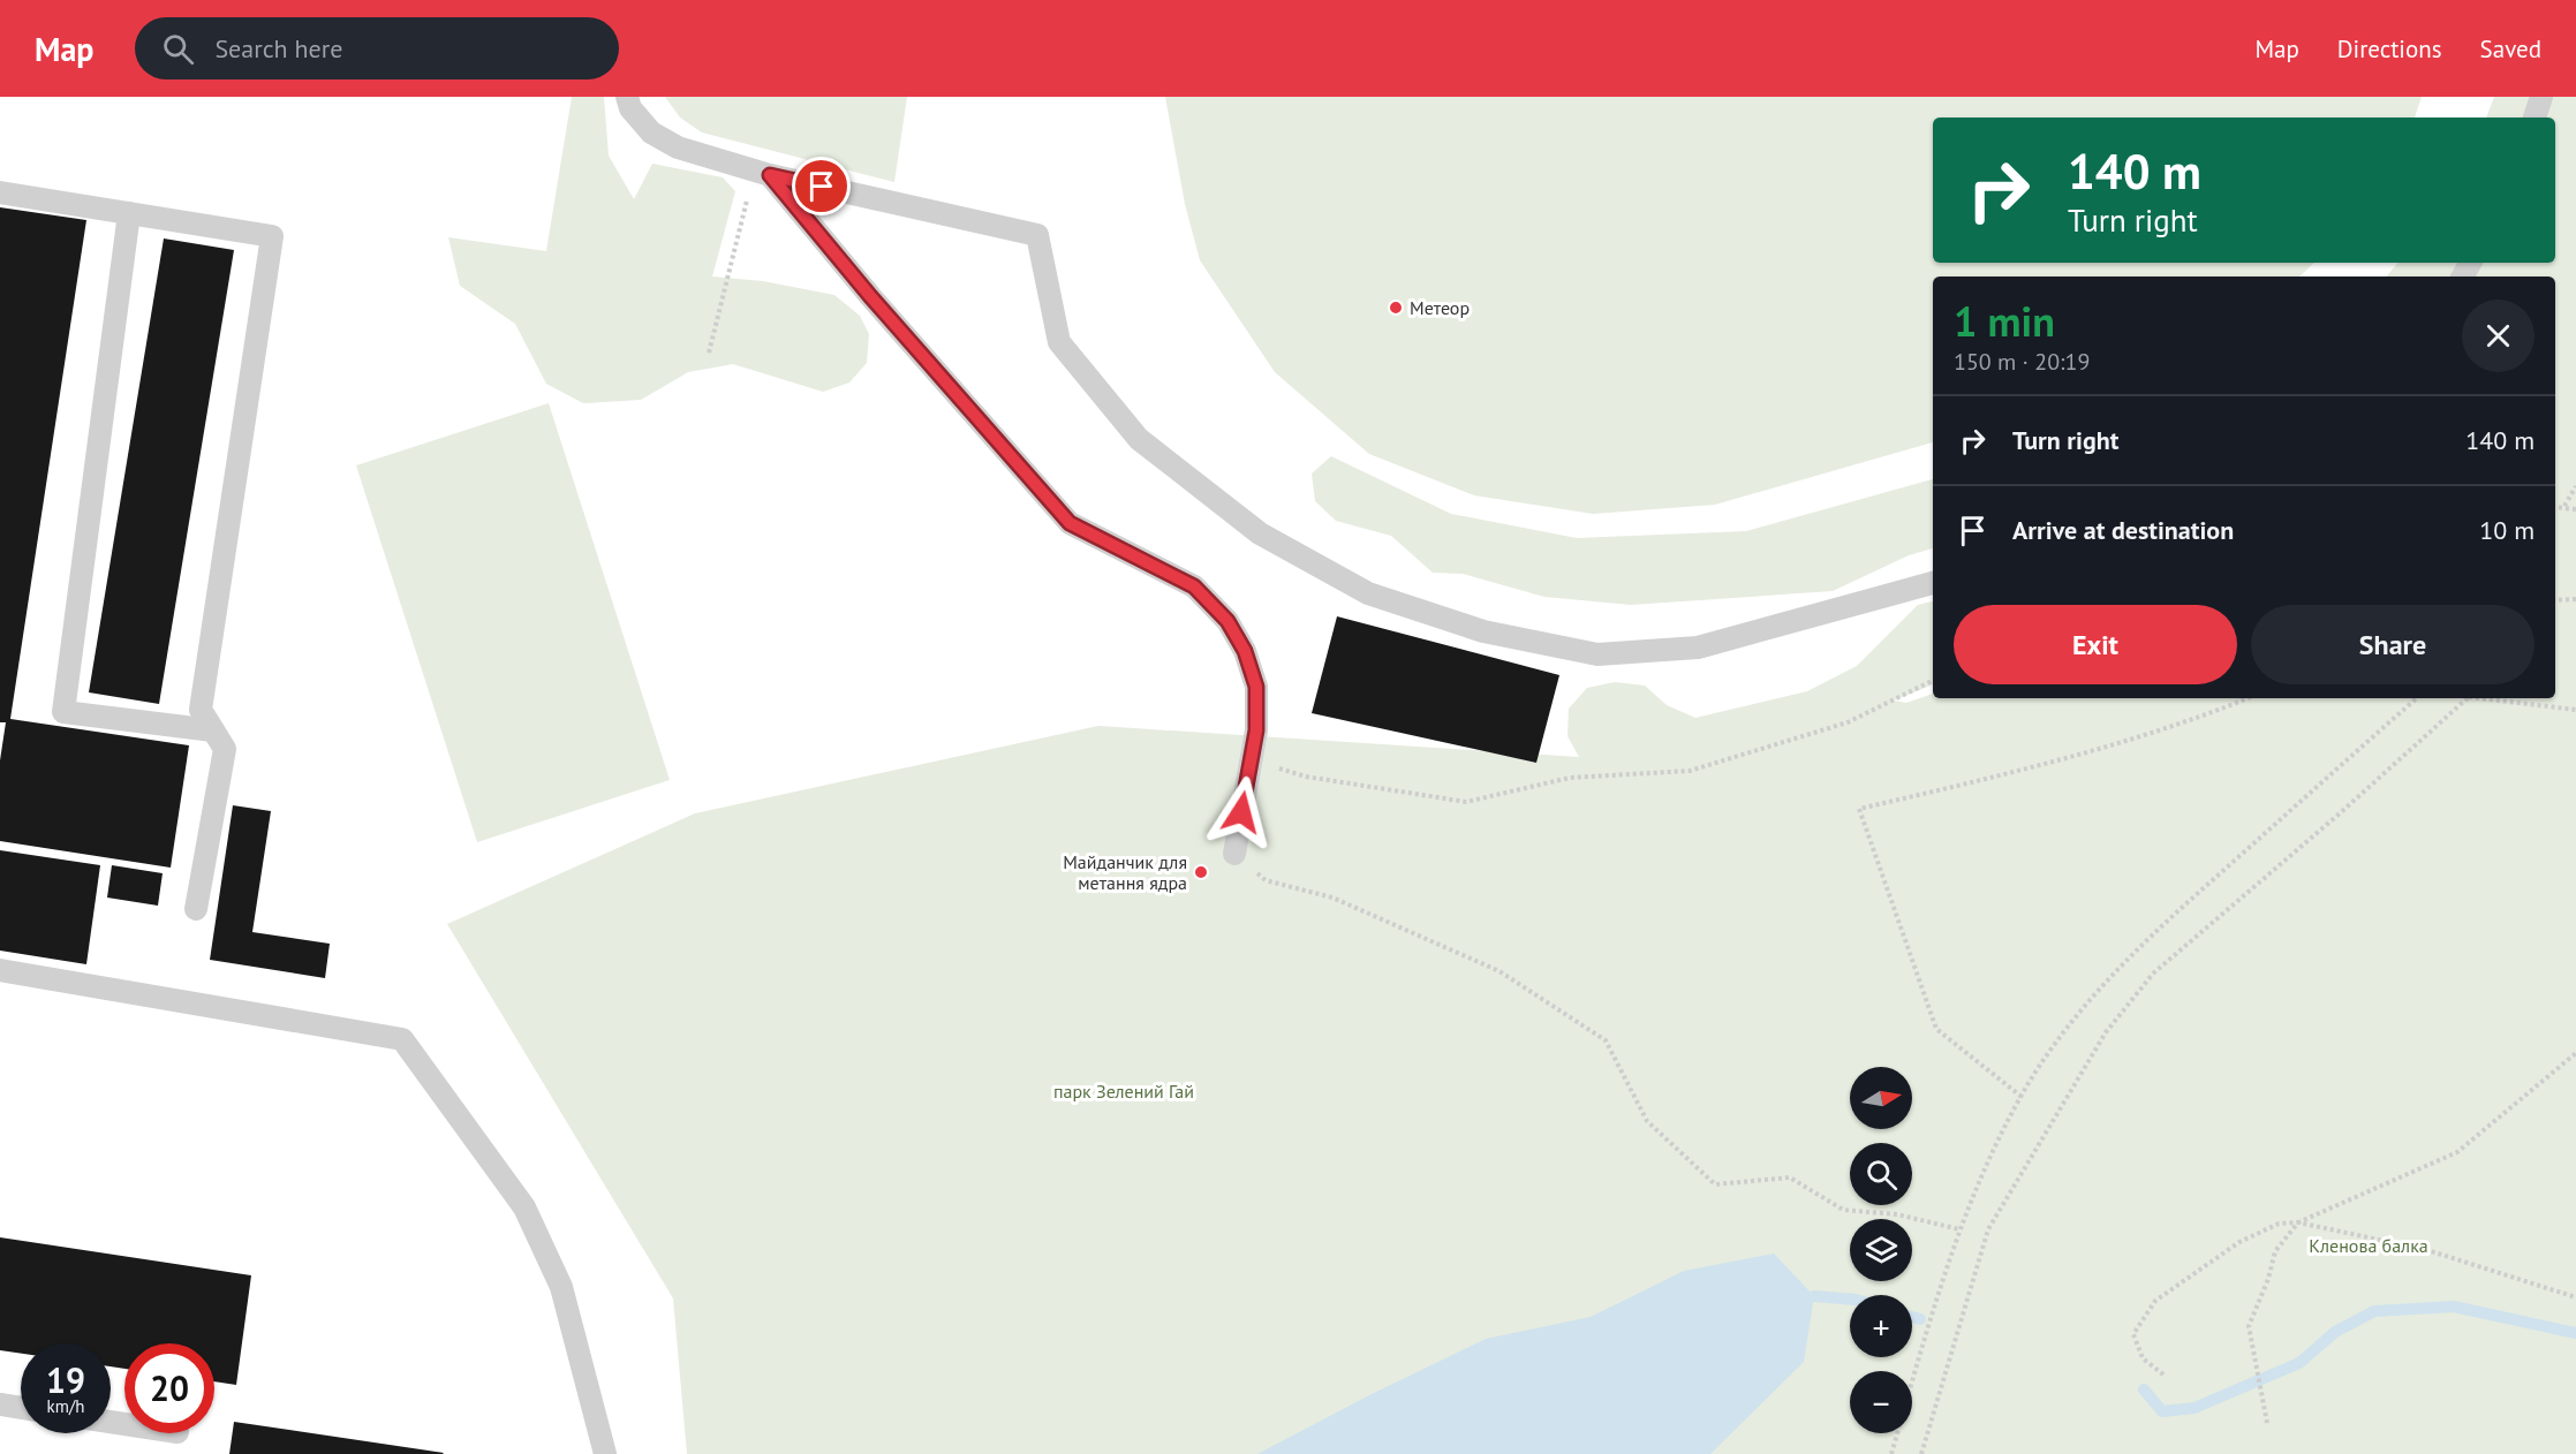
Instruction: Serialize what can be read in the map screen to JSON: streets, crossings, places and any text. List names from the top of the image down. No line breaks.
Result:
{"parks":["парк Зелений Гай","Кленова балка"],"places":["Метеор","Майданчик для метання ядра"],"north":"right","page":{"header":"Map","search":"Search here","nav":["Map","Directions","Saved"],"turn":["140 m","Turn right"],"heading":["1 min","150 m · 20:19"],"list":[{"name":"Turn right","value":"140 m"},{"name":"Arrive at destination","value":"10 m"}],"buttons":["Exit","Share"],"map_buttons":["+","−"],"speed":"19 km/h","limit":"20"}}
